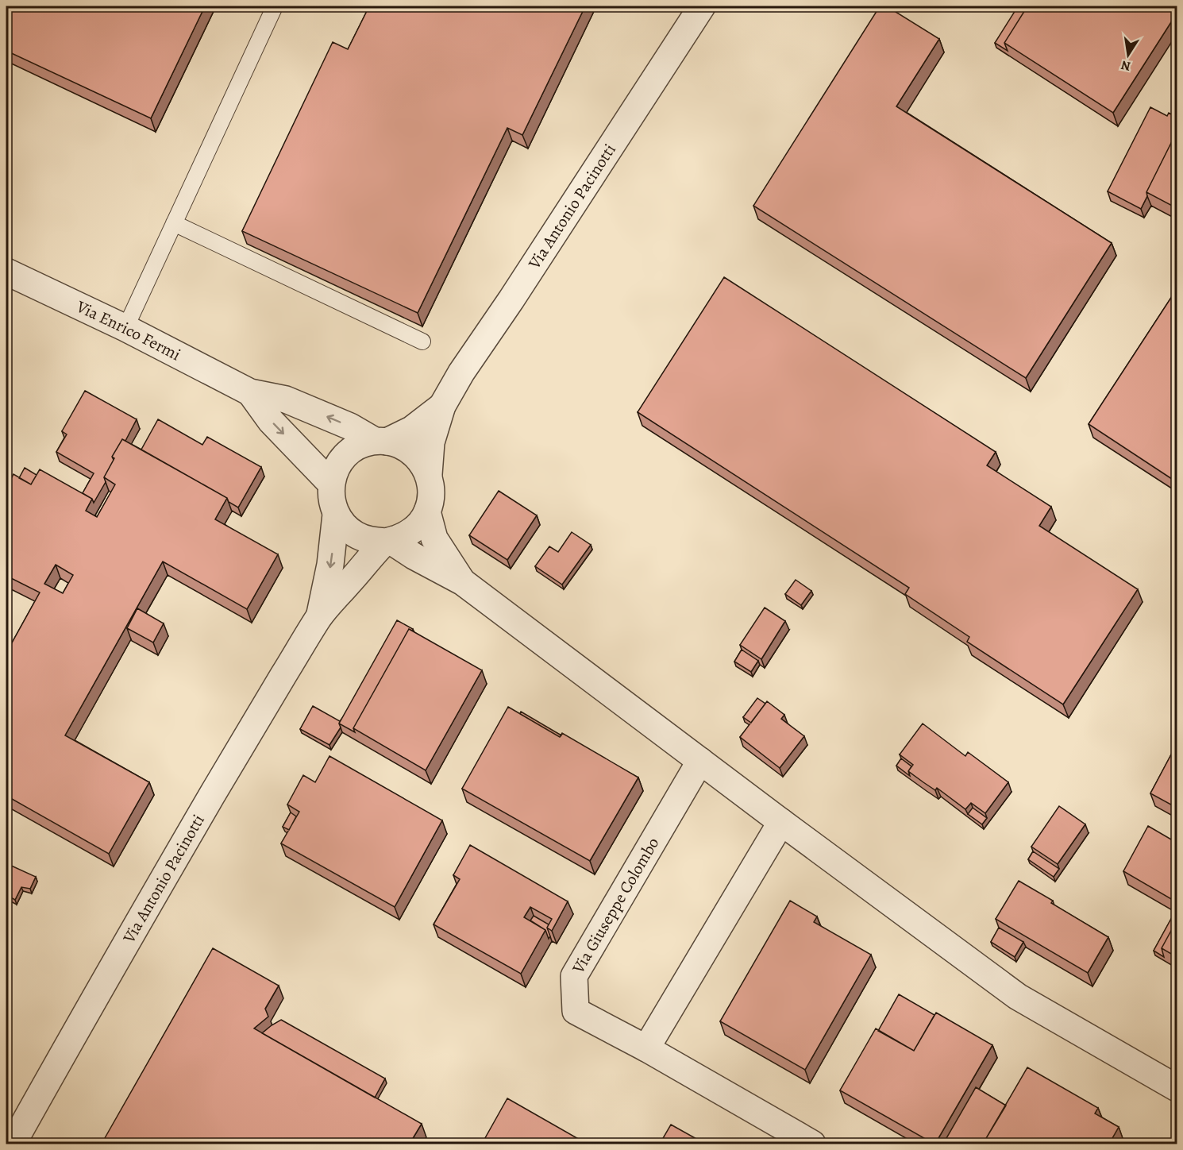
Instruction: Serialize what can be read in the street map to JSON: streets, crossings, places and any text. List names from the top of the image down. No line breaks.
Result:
{"streets":{"street":["Via Antonio Pacinotti","Via Enrico Fermi","Via Giuseppe Colombo"]},"north":"bottom"}
